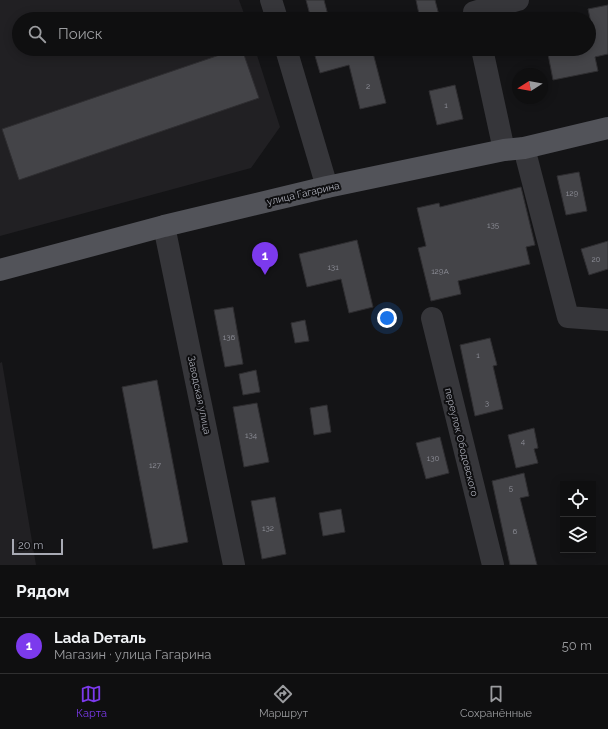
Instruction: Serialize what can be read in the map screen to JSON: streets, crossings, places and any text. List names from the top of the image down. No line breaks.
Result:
{"streets":{"main road":["улица Гагарина"],"street":["Заводская улица","переулок Ободовского"]},"crossings":[["улица Гагарина","Заводская улица"]],"house_numbers":["2","1","129","135","20","131","129А","136","1","3","134","4","130","127","5","132","6"],"scale_bar":"20 m","north":"left","page":{"search":"Поиск","pins":"1","scale":"20 m","heading":"Рядом","list":[{"mark":"1","name":"Lada Dеталь","note":"Магазин · улица Гагарина","value":"50 m"}],"nav":["Карта","Маршрут","Сохранённые"]}}
